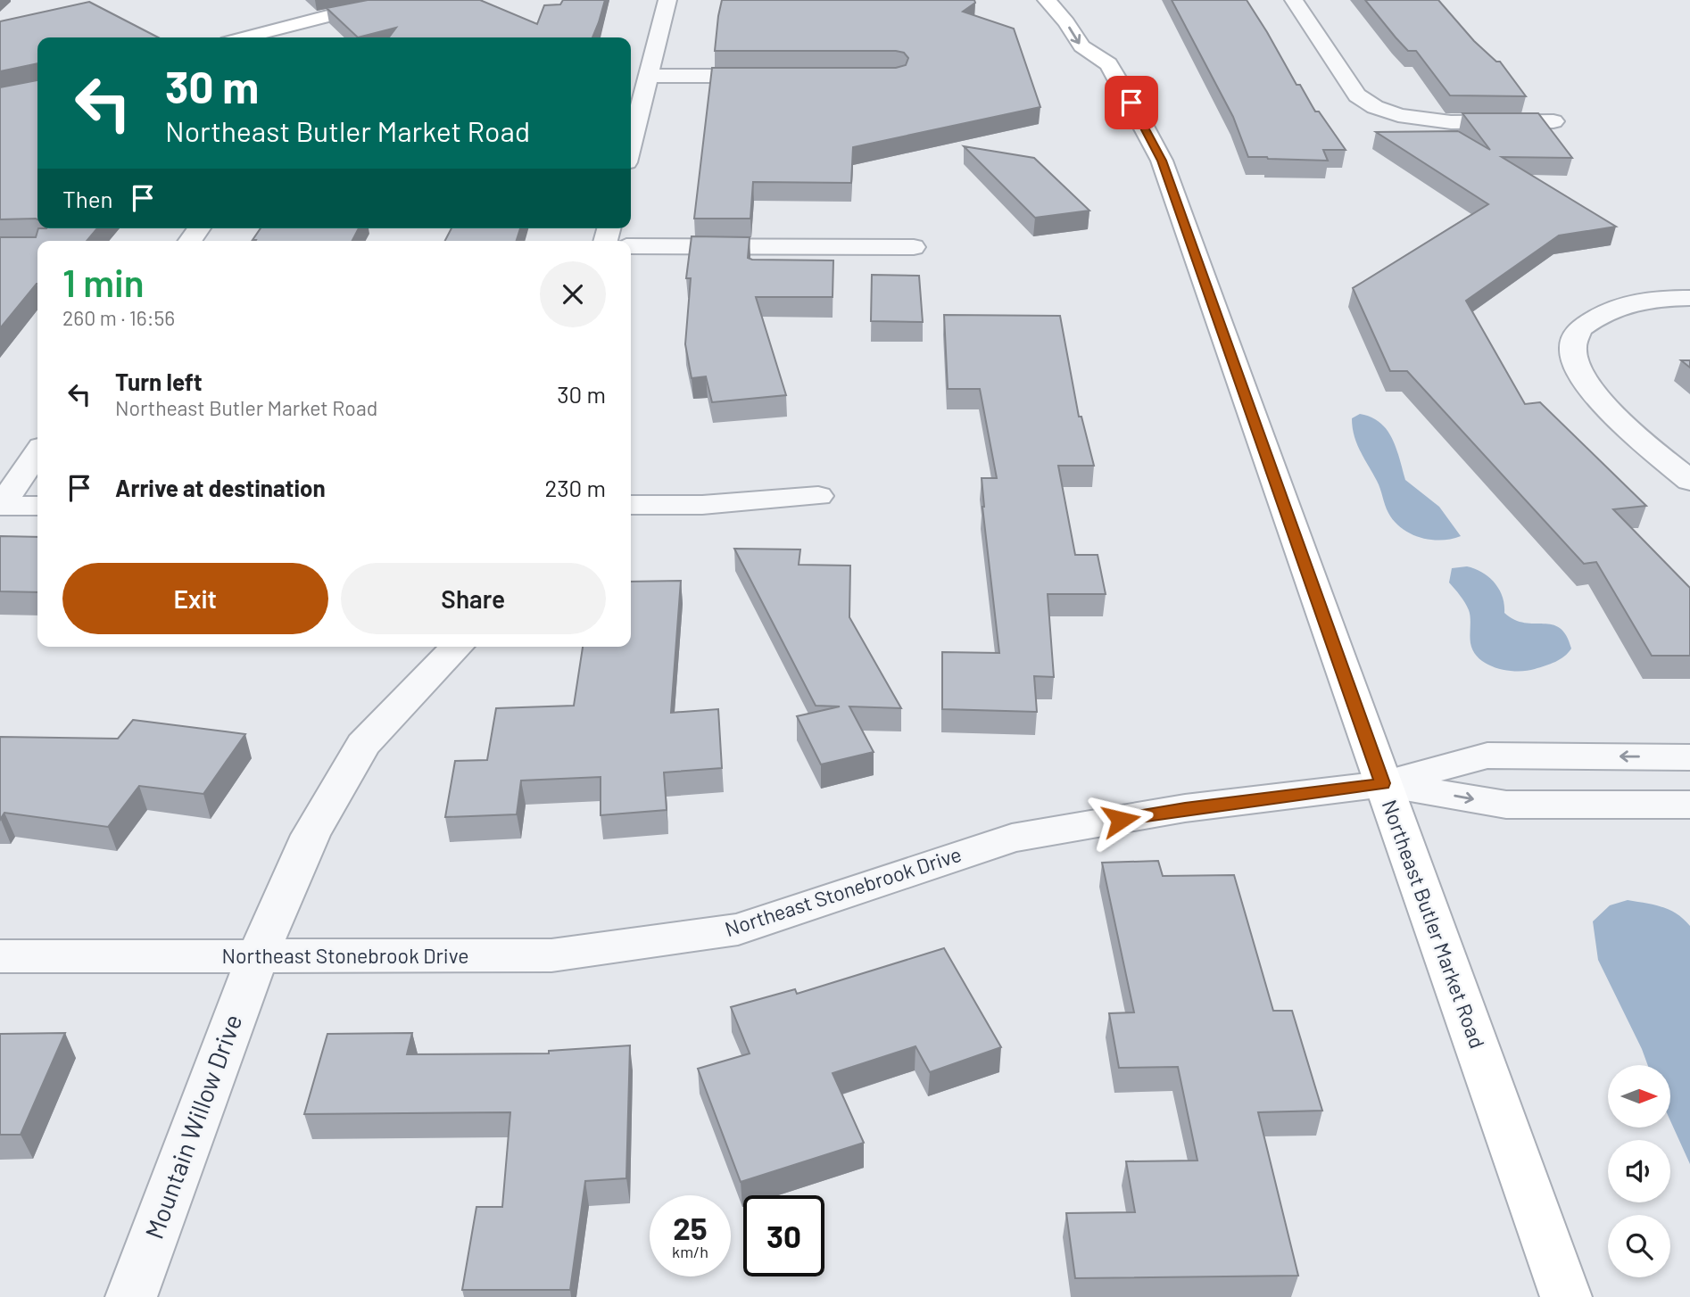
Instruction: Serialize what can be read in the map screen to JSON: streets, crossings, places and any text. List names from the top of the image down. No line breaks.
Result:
{"streets":{"main road":["Northeast Butler Market Road"],"street":["Northeast Stonebrook Drive","Mountain Willow Drive"]},"crossings":[["Northeast Stonebrook Drive","Northeast Butler Market Road"],["Northeast Stonebrook Drive","Mountain Willow Drive"]],"one_way":["Northeast Butler Market Road"],"north":"right","page":{"turn":["30 m","Northeast Butler Market Road"],"then":"Then","heading":["1 min","260 m · 16:56"],"list":[{"name":"Turn left","note":"Northeast Butler Market Road","value":"30 m"},{"name":"Arrive at destination","value":"230 m"}],"buttons":["Exit","Share"],"speed":"25 km/h","limit":"30"}}
